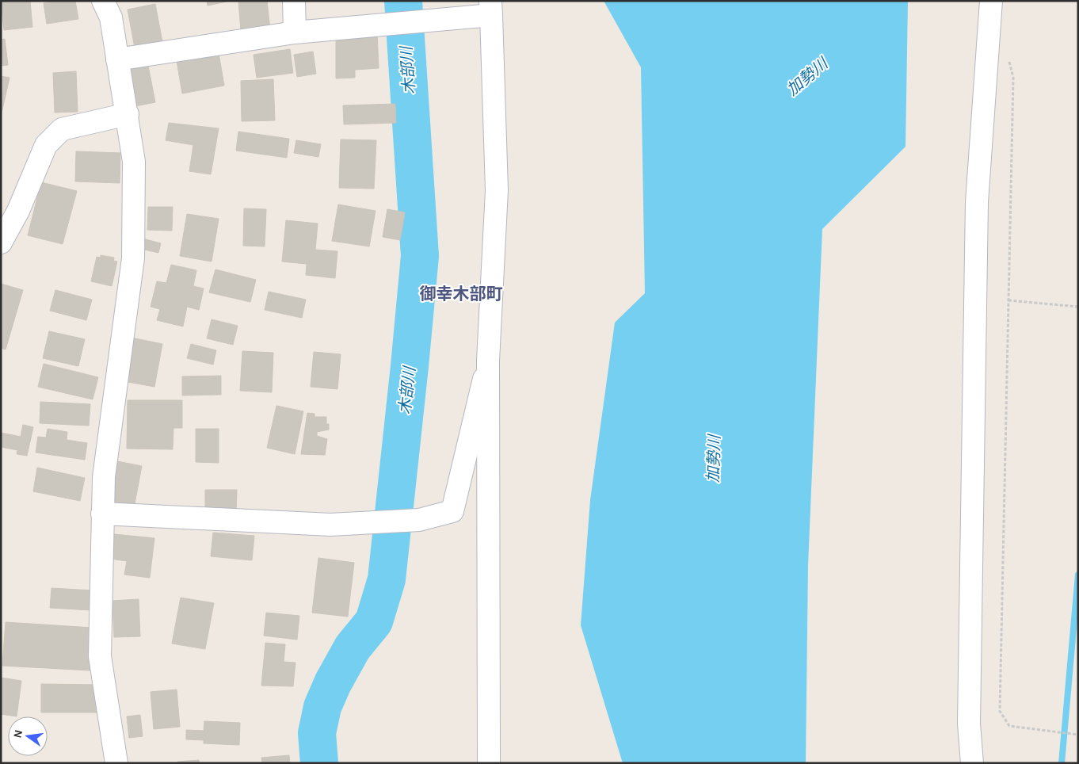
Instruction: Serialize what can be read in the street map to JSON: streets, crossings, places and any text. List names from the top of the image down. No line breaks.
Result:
{"districts":["御幸木部町"],"water":["木部川","加勢川"],"north":"left"}
